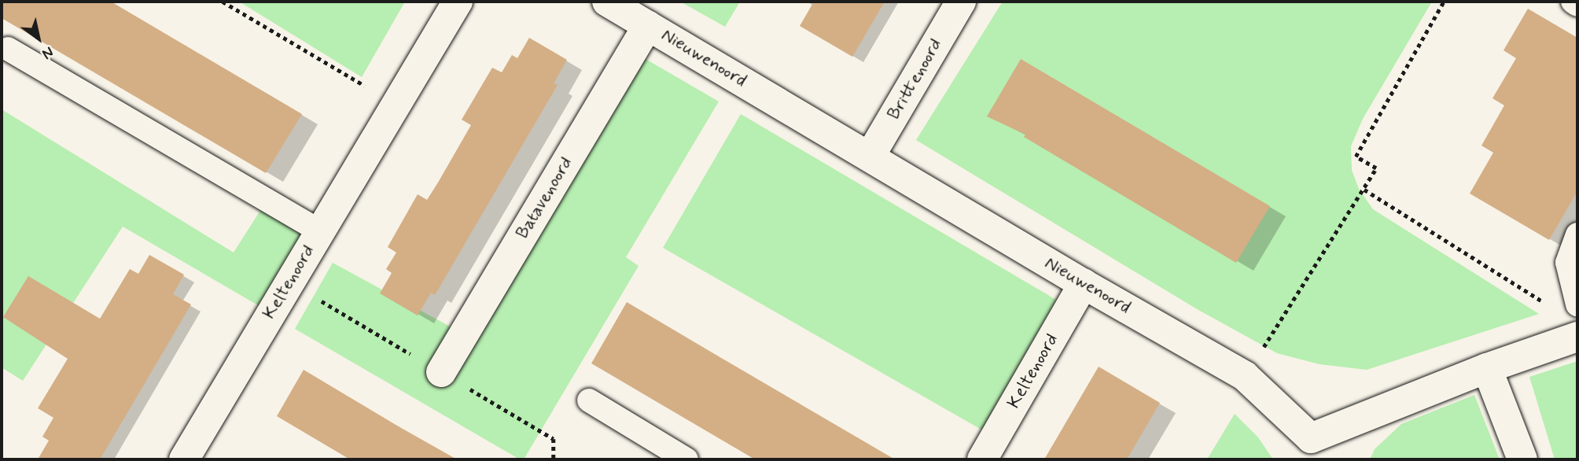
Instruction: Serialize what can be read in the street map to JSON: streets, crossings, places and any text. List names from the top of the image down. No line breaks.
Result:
{"streets":{"street":["Nieuwenoord","Brittenoord","Batavenoord","Keltenoord"]},"crossings":[["Nieuwenoord","Brittenoord"],["Nieuwenoord","Batavenoord"],["Nieuwenoord","Keltenoord"]],"north":"bottom right"}
